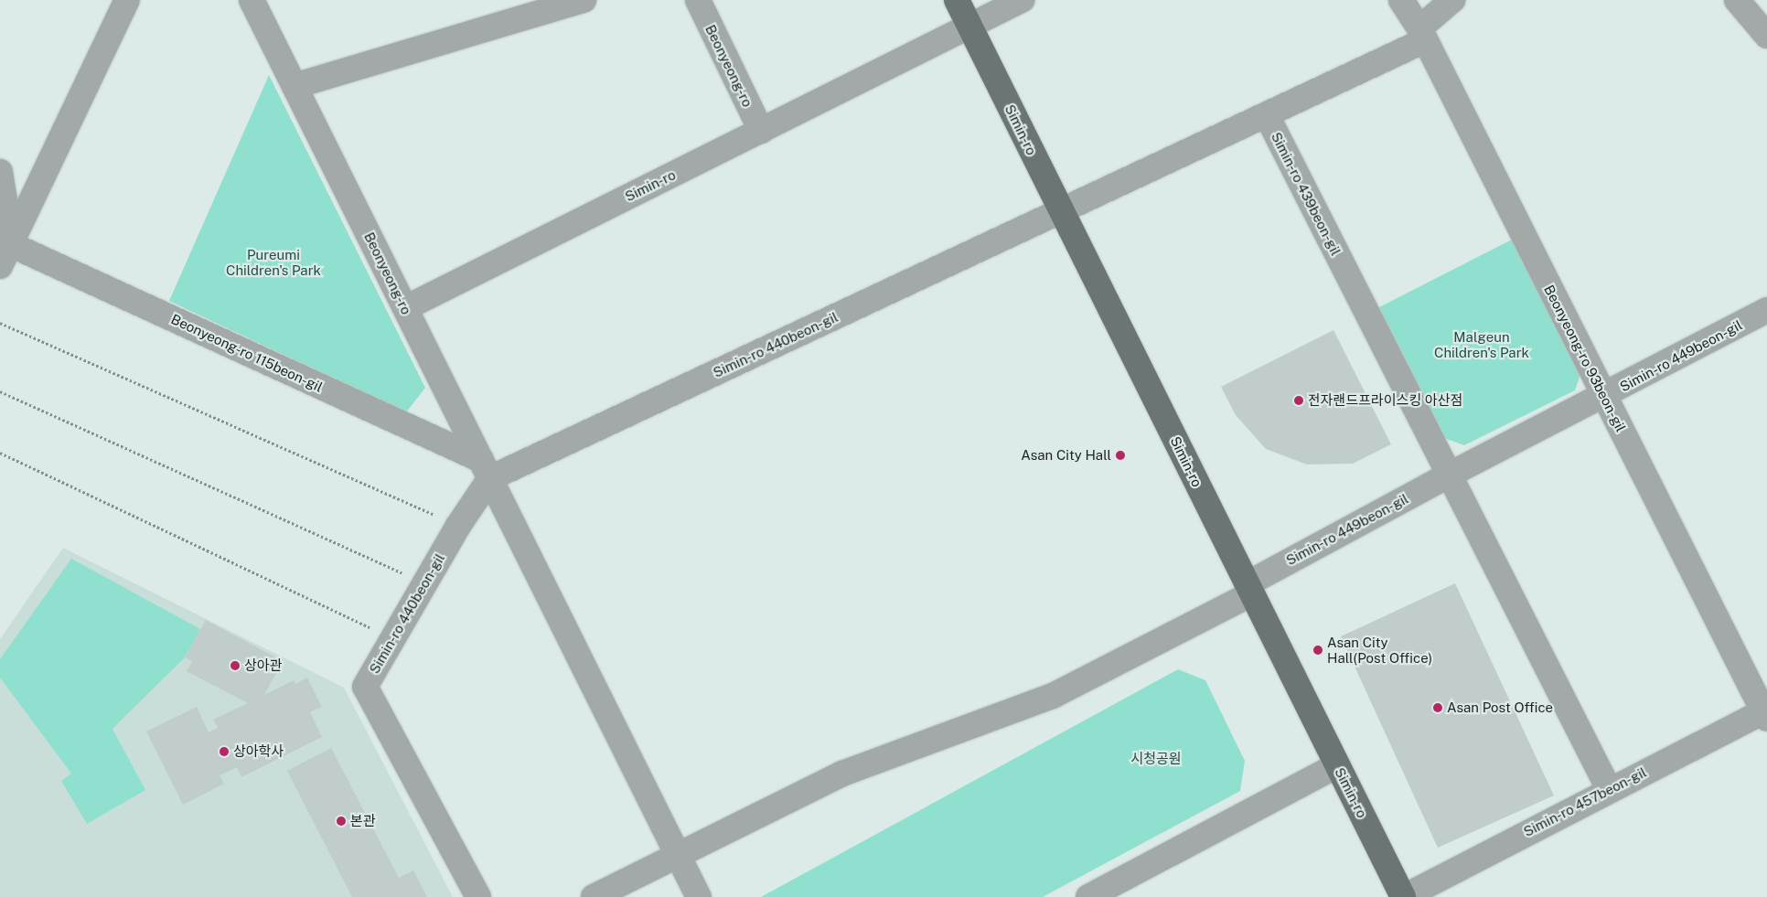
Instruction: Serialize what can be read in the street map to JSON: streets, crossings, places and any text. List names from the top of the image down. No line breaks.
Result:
{"streets":{"main road":["Simin-ro"],"street":["Beonyeong-ro","Simin-ro 439beon-gil","Simin-ro 440beon-gil","Beonyeong-ro 115beon-gil","Simin-ro 449beon-gil","Beonyeong-ro 93beon-gil","Simin-ro 457beon-gil"]},"crossings":[["Beonyeong-ro","Simin-ro"],["Beonyeong-ro","Simin-ro 440beon-gil"],["Beonyeong-ro","Beonyeong-ro 115beon-gil"],["Simin-ro","Simin-ro 439beon-gil"],["Simin-ro","Simin-ro 440beon-gil"],["Simin-ro","Simin-ro 449beon-gil"],["Simin-ro","Simin-ro 457beon-gil"],["Simin-ro 439beon-gil","Simin-ro 440beon-gil"],["Simin-ro 439beon-gil","Simin-ro 449beon-gil"],["Simin-ro 440beon-gil","Beonyeong-ro 115beon-gil"],["Simin-ro 449beon-gil","Beonyeong-ro 93beon-gil"],["Beonyeong-ro 93beon-gil","Simin-ro 457beon-gil"]],"parks":["Pureumi Children's Park","Malgeun Children's Park","시청공원"],"places":["전자랜드프라이스킹 아산점","Asan City Hall","Asan City Hall(Post Office)","상아관","Asan Post Office","상아학사","본관"]}
